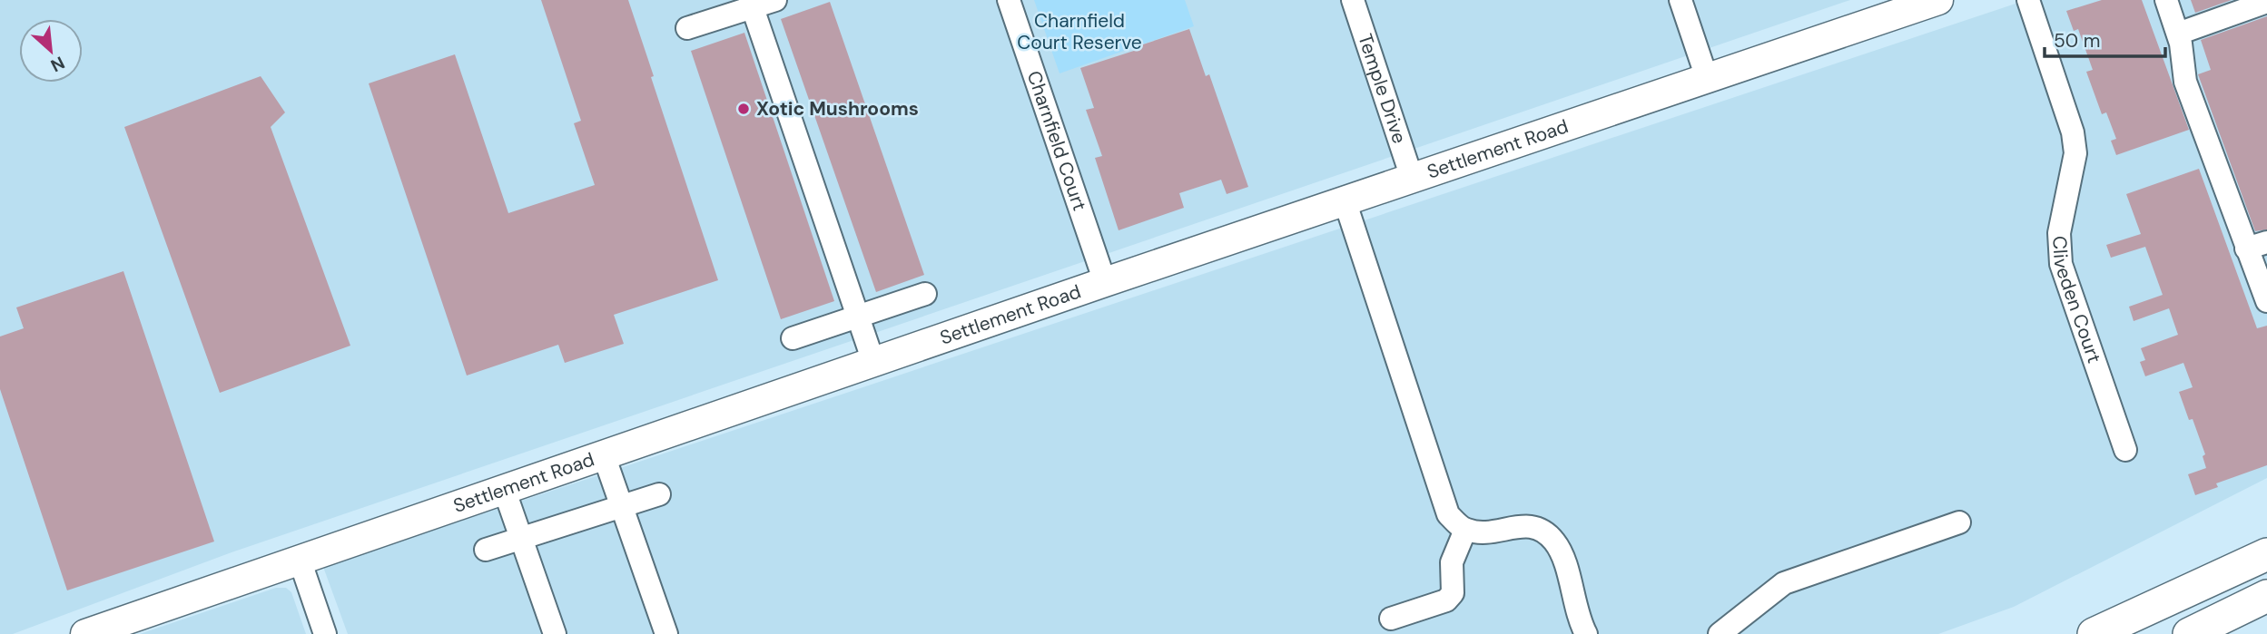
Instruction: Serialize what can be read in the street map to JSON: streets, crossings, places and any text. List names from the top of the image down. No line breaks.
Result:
{"streets":{"main road":["Settlement Road"],"street":["Temple Drive","Charnfield Court","Cliveden Court"]},"crossings":[["Temple Drive","Settlement Road"],["Charnfield Court","Settlement Road"]],"parks":["Charnfield Court Reserve"],"places":["Xotic Mushrooms"],"scale_bar":"50 m","north":"bottom right"}
